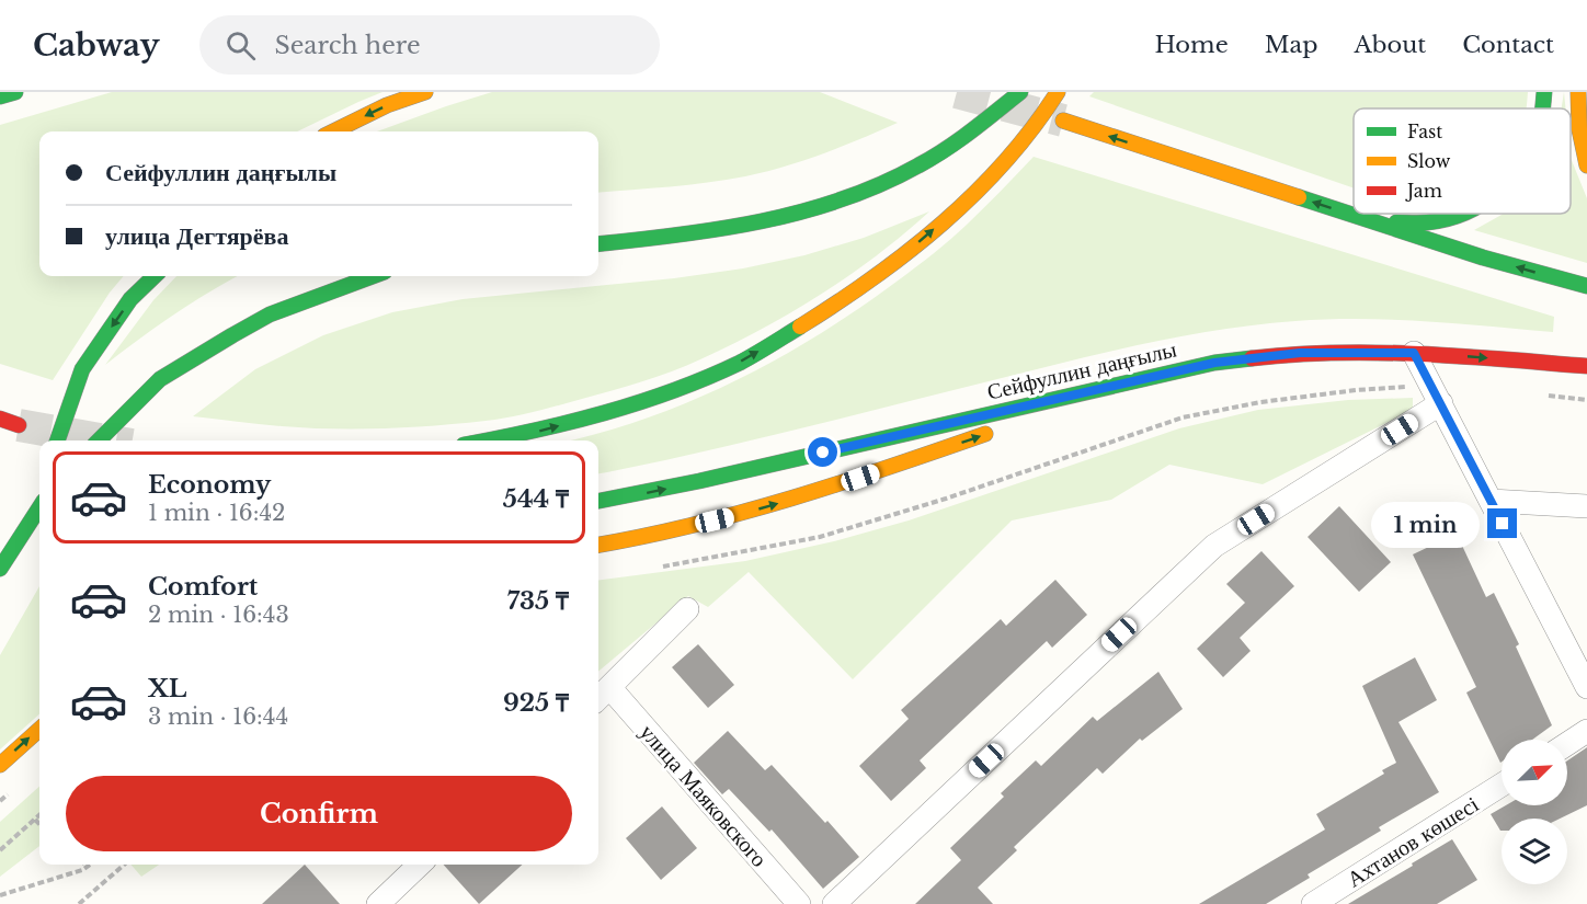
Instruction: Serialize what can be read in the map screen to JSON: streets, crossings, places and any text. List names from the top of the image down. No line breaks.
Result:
{"streets":{"main road":["Сейфуллин даңғылы"],"street":["улица Маяковского","Ахтанов көшесі"]},"legend":["Fast","Slow","Jam"],"north":"top right","page":{"header":"Cabway","search":"Search here","nav":["Home","Map","About","Contact"],"banner":["Сейфуллин даңғылы","улица Дегтярёва"],"list":[{"name":"Economy","note":"1 min · 16:42","value":"544 ₸"},{"name":"Comfort","note":"2 min · 16:43","value":"735 ₸"},{"name":"XL","note":"3 min · 16:44","value":"925 ₸"}],"bubble":"1 min","buttons":"Confirm"}}
